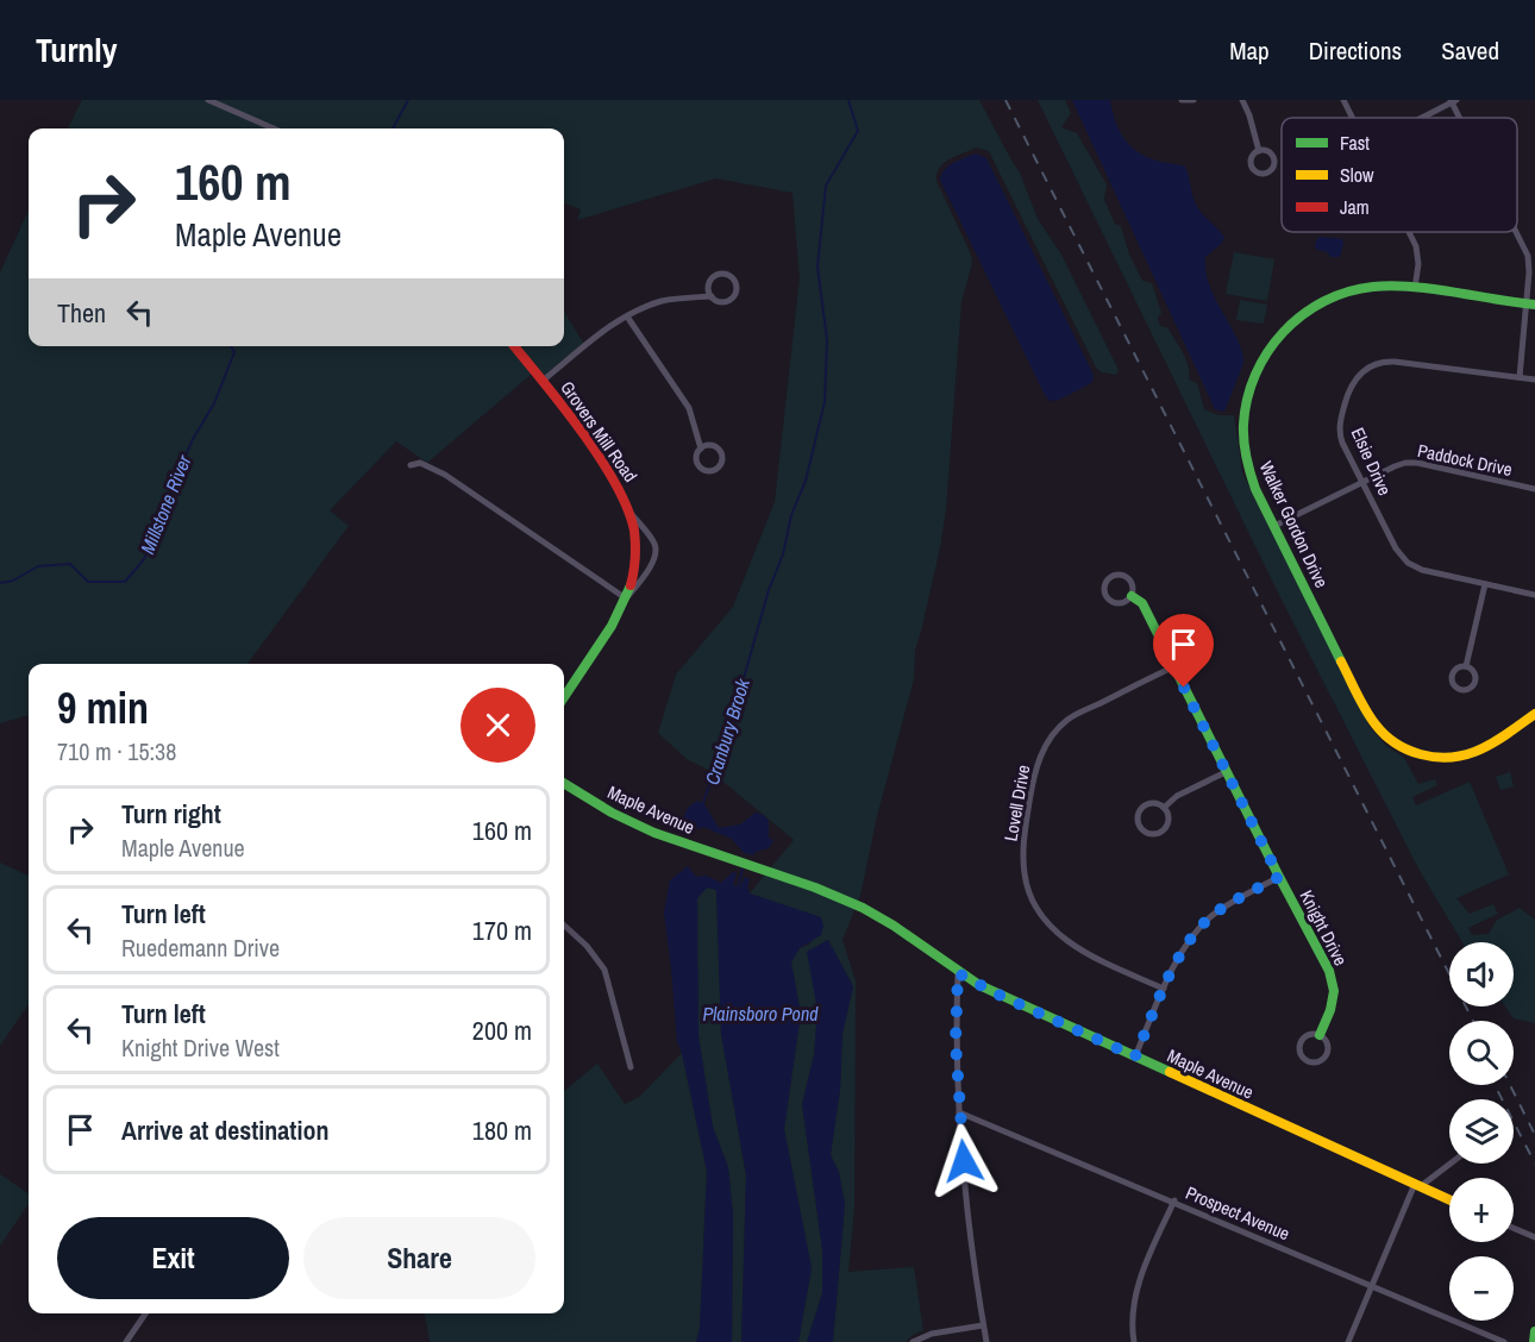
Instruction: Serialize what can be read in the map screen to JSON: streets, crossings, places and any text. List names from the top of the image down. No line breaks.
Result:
{"streets":{"street":["Grovers Mill Road","Paddock Drive","Elsie Drive","Walker Gordon Drive","Lovell Drive","Maple Avenue","Knight Drive","Prospect Avenue"]},"crossings":[["Paddock Drive","Elsie Drive"],["Paddock Drive","Walker Gordon Drive"],["Lovell Drive","Knight Drive"]],"water":["Millstone River","Cranbury Brook","Plainsboro Pond"],"legend":["Fast","Slow","Jam"],"page":{"header":"Turnly","nav":["Map","Directions","Saved"],"turn":["160 m","Maple Avenue"],"then":"Then","heading":["9 min","710 m · 15:38"],"list":[{"name":"Turn right","note":"Maple Avenue","value":"160 m"},{"name":"Turn left","note":"Ruedemann Drive","value":"170 m"},{"name":"Turn left","note":"Knight Drive West","value":"200 m"},{"name":"Arrive at destination","value":"180 m"}],"map_buttons":["+","−"],"buttons":["Exit","Share"]}}
